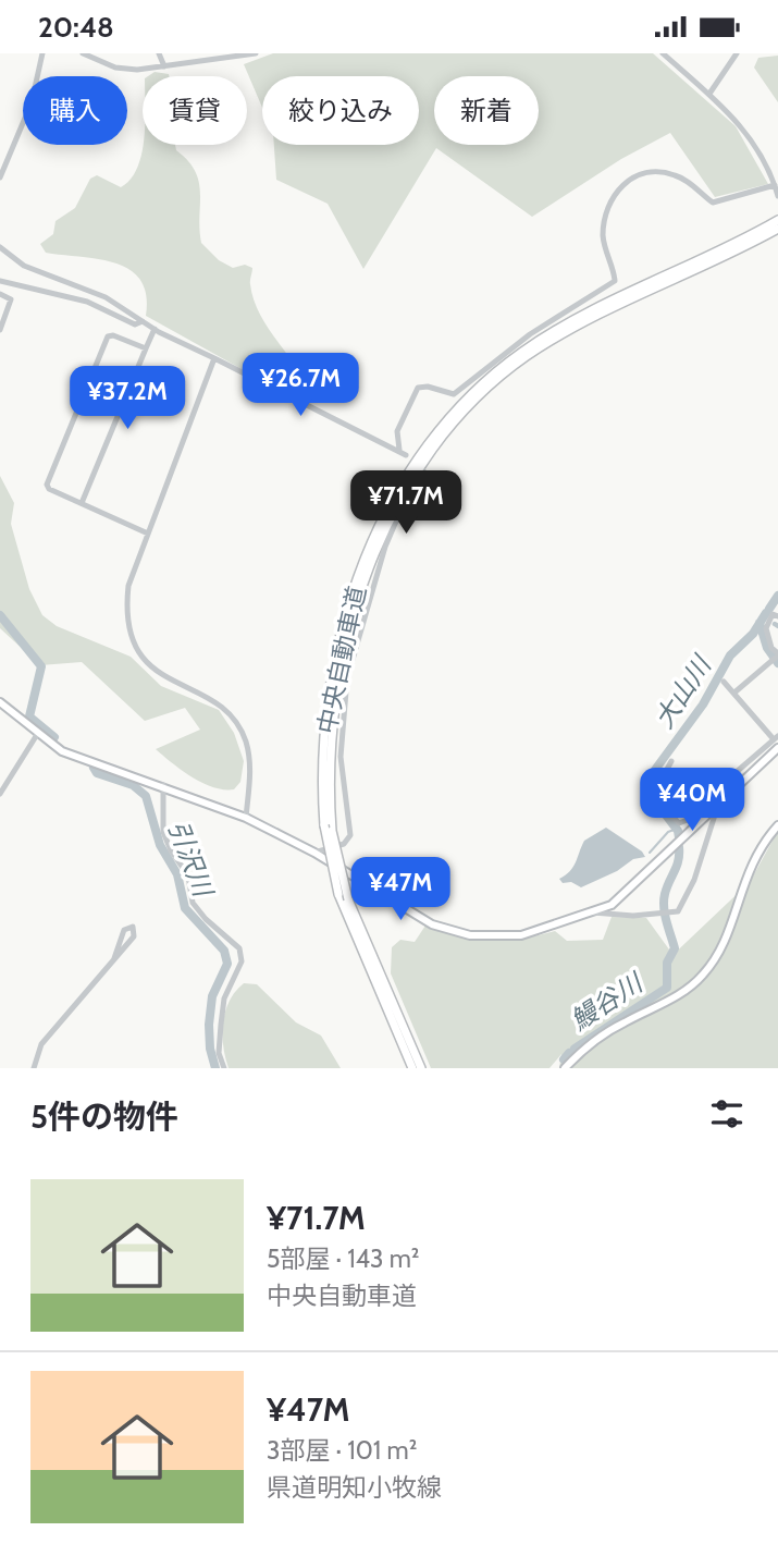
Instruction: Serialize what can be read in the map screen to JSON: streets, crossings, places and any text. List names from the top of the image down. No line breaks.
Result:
{"streets":{"highway":["中央自動車道"]},"water":["大山川","引沢川","鰻谷川"],"page":{"status":"20:48","chip":["購入","賃貸","絞り込み","新着"],"price":["¥26.7M","¥37.2M","¥71.7M","¥40M","¥47M"],"heading":"5件の物件","list":[{"name":"¥71.7M","note":"5部屋 · 143 m² · 中央自動車道"},{"name":"¥47M","note":"3部屋 · 101 m² · 県道明知小牧線"}]}}
